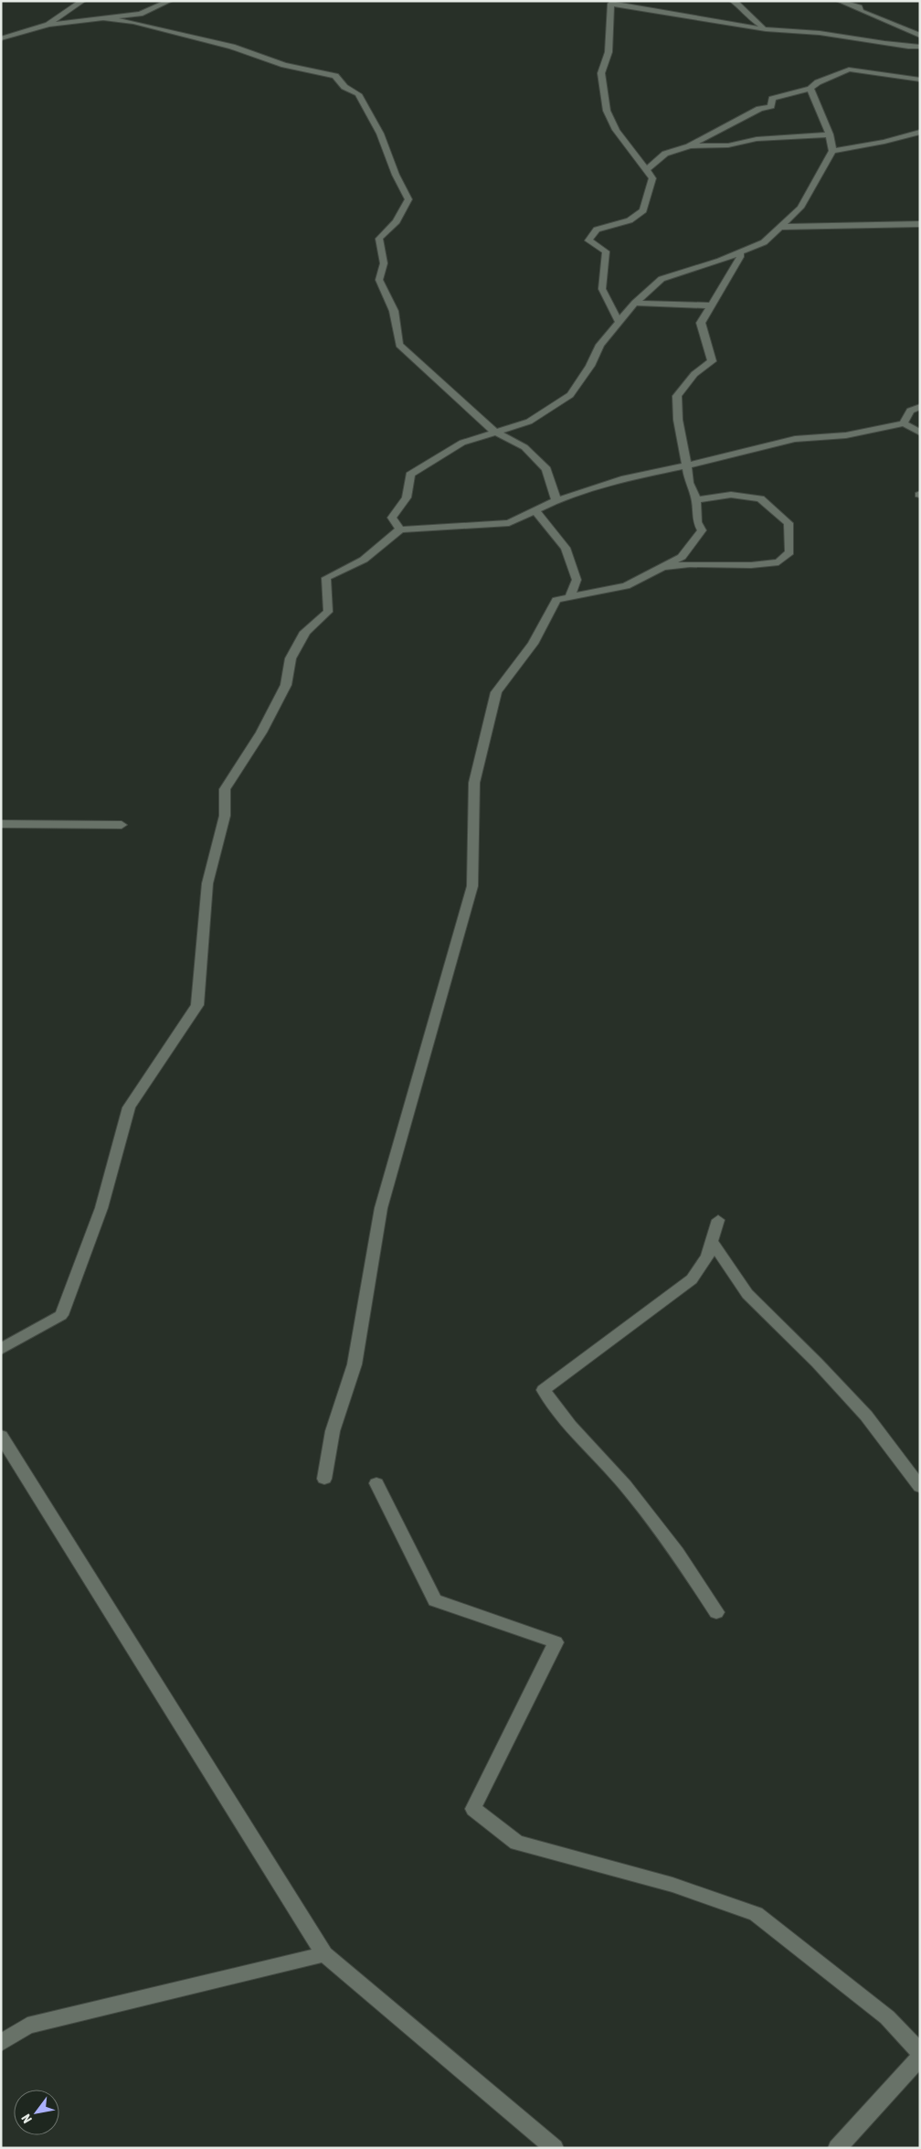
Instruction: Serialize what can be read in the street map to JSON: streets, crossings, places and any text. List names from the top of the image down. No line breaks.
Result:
{"north":"bottom left"}
